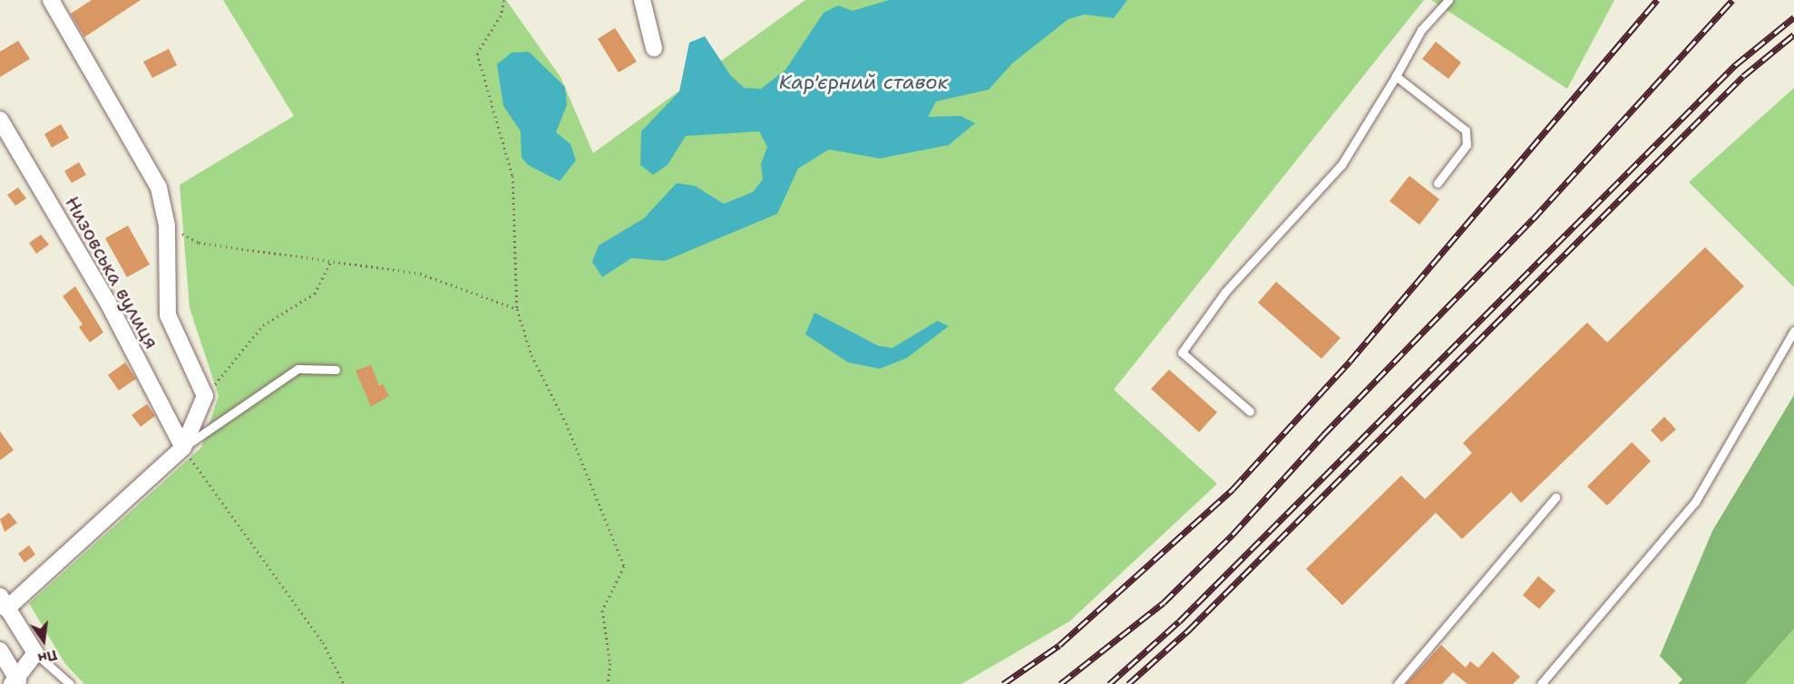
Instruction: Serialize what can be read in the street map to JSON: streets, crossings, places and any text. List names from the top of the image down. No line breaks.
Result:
{"streets":{"street":["Низовська вулиця"]},"water":["Кар'єрний ставок"],"north":"bottom"}
